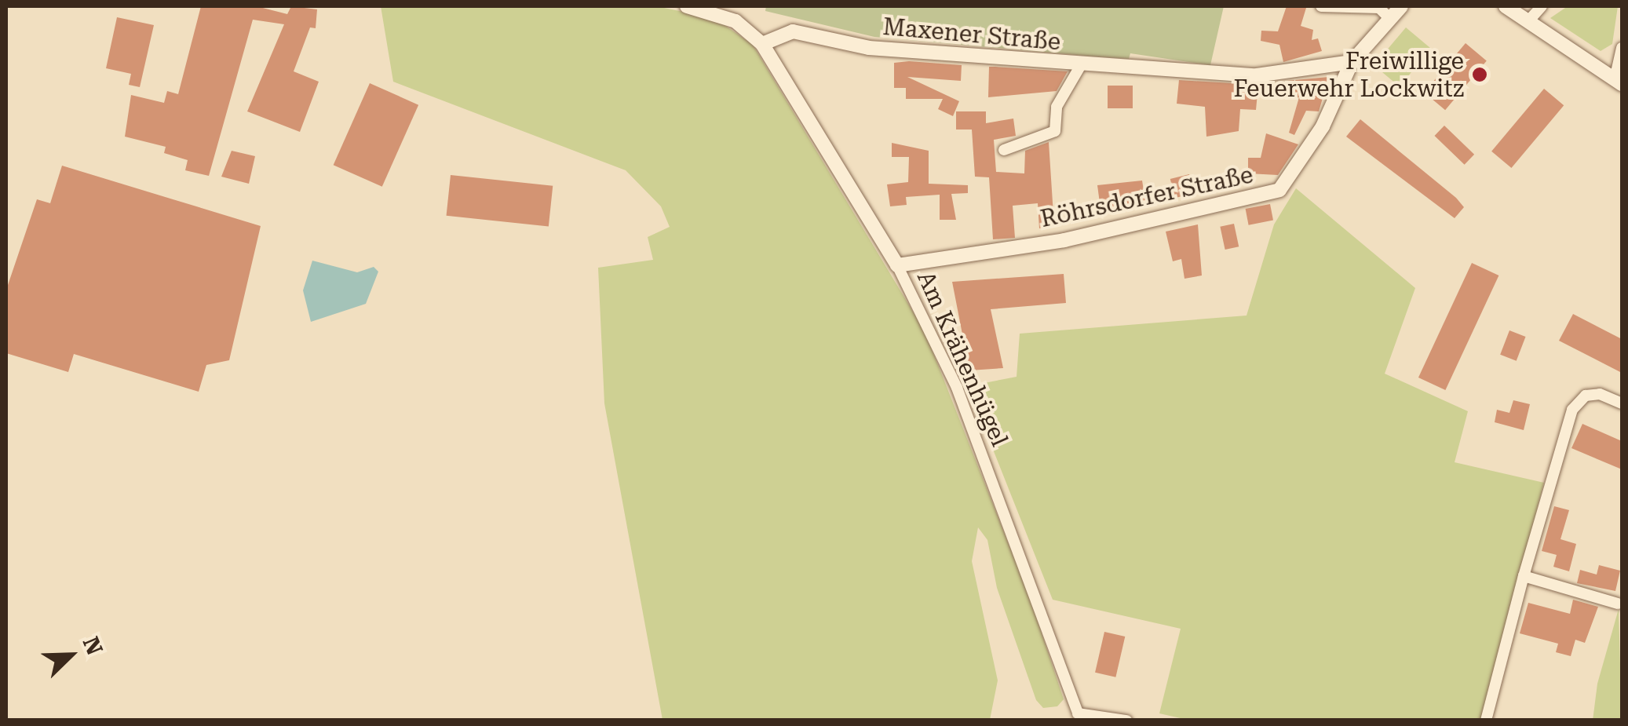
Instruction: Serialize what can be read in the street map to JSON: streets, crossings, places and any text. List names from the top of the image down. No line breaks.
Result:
{"streets":{"street":["Maxener Straße","Röhrsdorfer Straße","Am Krähenhügel"]},"crossings":[["Maxener Straße","Röhrsdorfer Straße"],["Maxener Straße","Am Krähenhügel"],["Röhrsdorfer Straße","Am Krähenhügel"]],"places":["Freiwillige Feuerwehr Lockwitz"],"north":"top right"}
